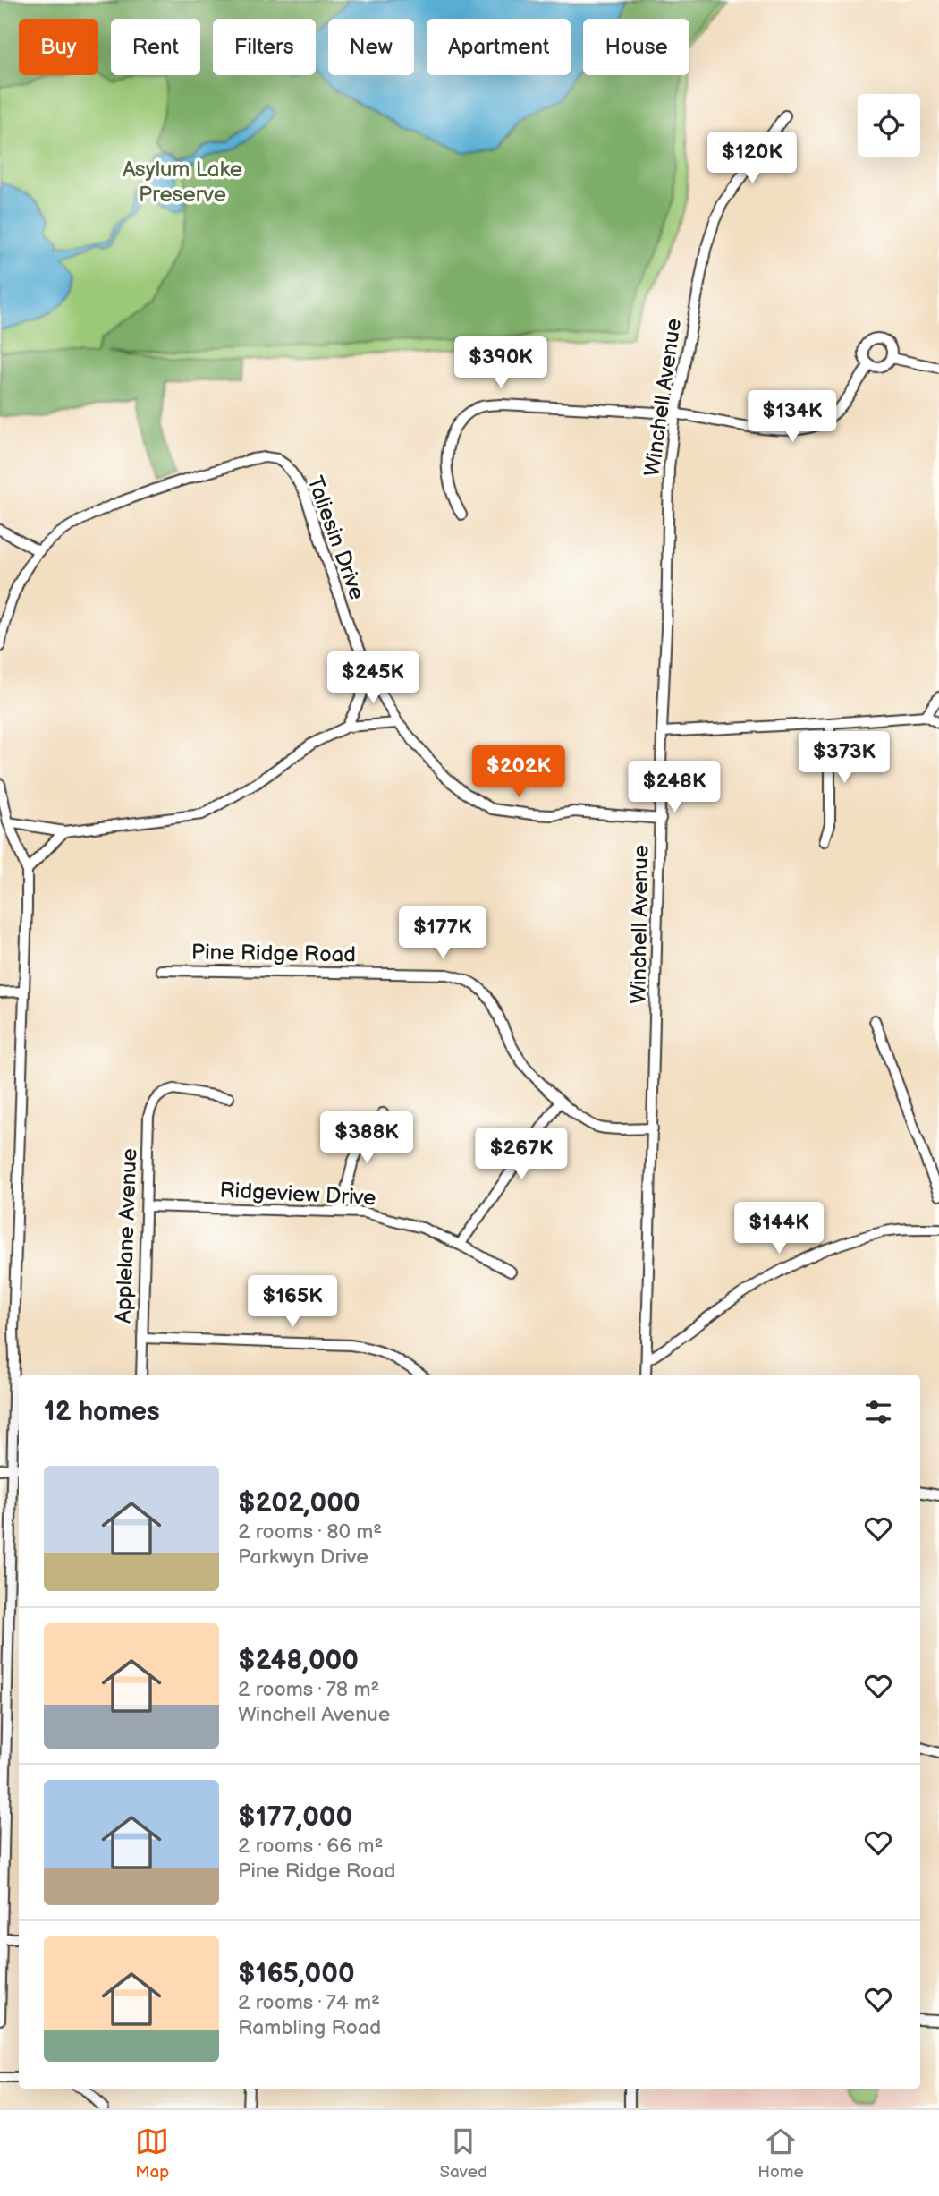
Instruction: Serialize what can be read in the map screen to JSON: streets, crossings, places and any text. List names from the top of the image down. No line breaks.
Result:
{"streets":{"street":["Winchell Avenue","Taliesin Drive","Pine Ridge Road","Ridgeview Drive","Applelane Avenue"]},"crossings":[["Winchell Avenue","Taliesin Drive"],["Winchell Avenue","Pine Ridge Road"],["Ridgeview Drive","Applelane Avenue"]],"parks":["Asylum Lake Preserve"],"page":{"chip":["Buy","Rent","Filters","New","Apartment","House"],"price":["$120K","$390K","$134K","$245K","$373K","$202K","$248K","$177K","$388K","$267K","$144K","$165K"],"heading":"12 homes","list":[{"name":"$202,000","note":"2 rooms · 80 m² · Parkwyn Drive"},{"name":"$248,000","note":"2 rooms · 78 m² · Winchell Avenue"},{"name":"$177,000","note":"2 rooms · 66 m² · Pine Ridge Road"},{"name":"$165,000","note":"2 rooms · 74 m² · Rambling Road"}],"tabs":["Map","Saved","Home"]}}
